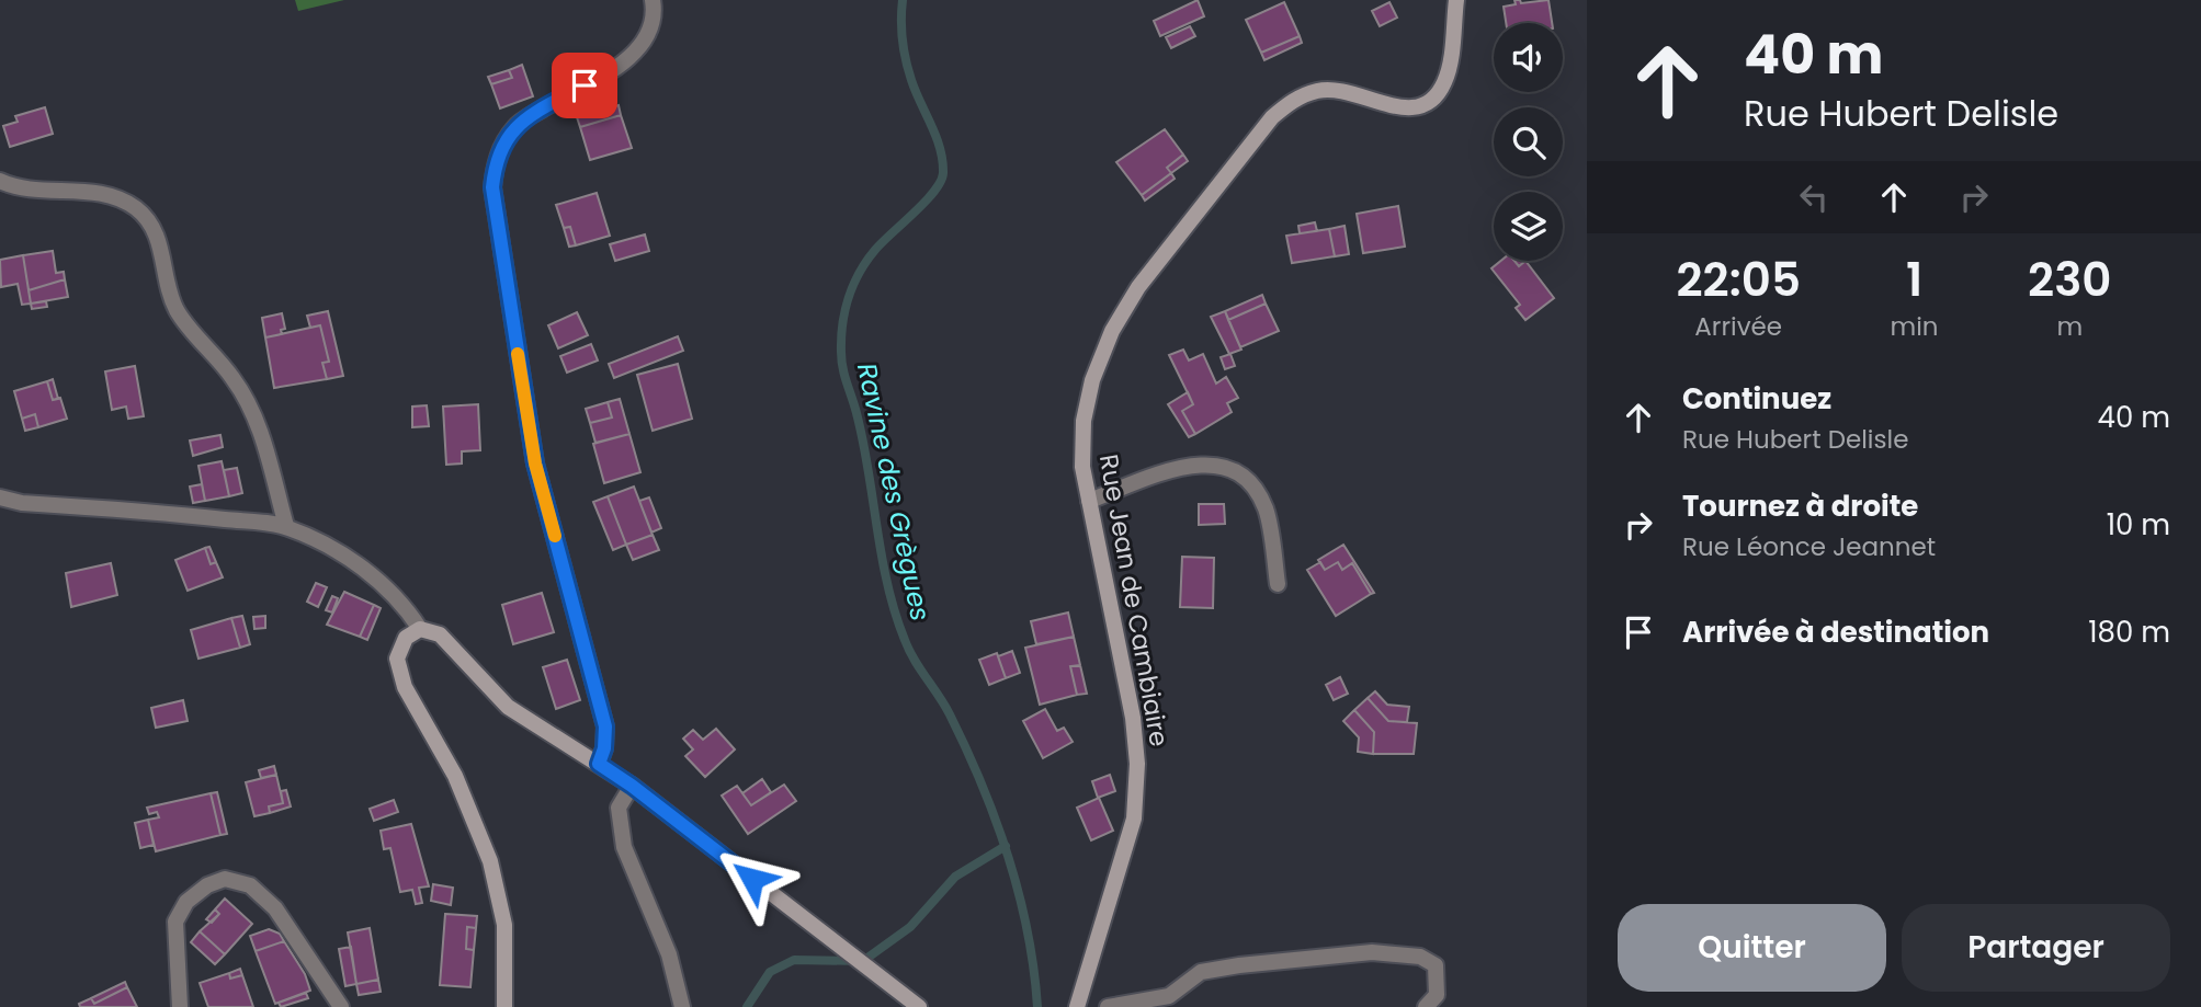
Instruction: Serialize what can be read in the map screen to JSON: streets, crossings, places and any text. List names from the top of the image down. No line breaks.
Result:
{"streets":{"main road":["Rue Jean de Cambiaire"]},"water":["Ravine des Grègues"],"page":{"turn":["40 m","Rue Hubert Delisle"],"eta":["22:05","Arrivée","1","min","230","m"],"list":[{"name":"Continuez","note":"Rue Hubert Delisle","value":"40 m"},{"name":"Tournez à droite","note":"Rue Léonce Jeannet","value":"10 m"},{"name":"Arrivée à destination","value":"180 m"}],"buttons":["Quitter","Partager"]}}
